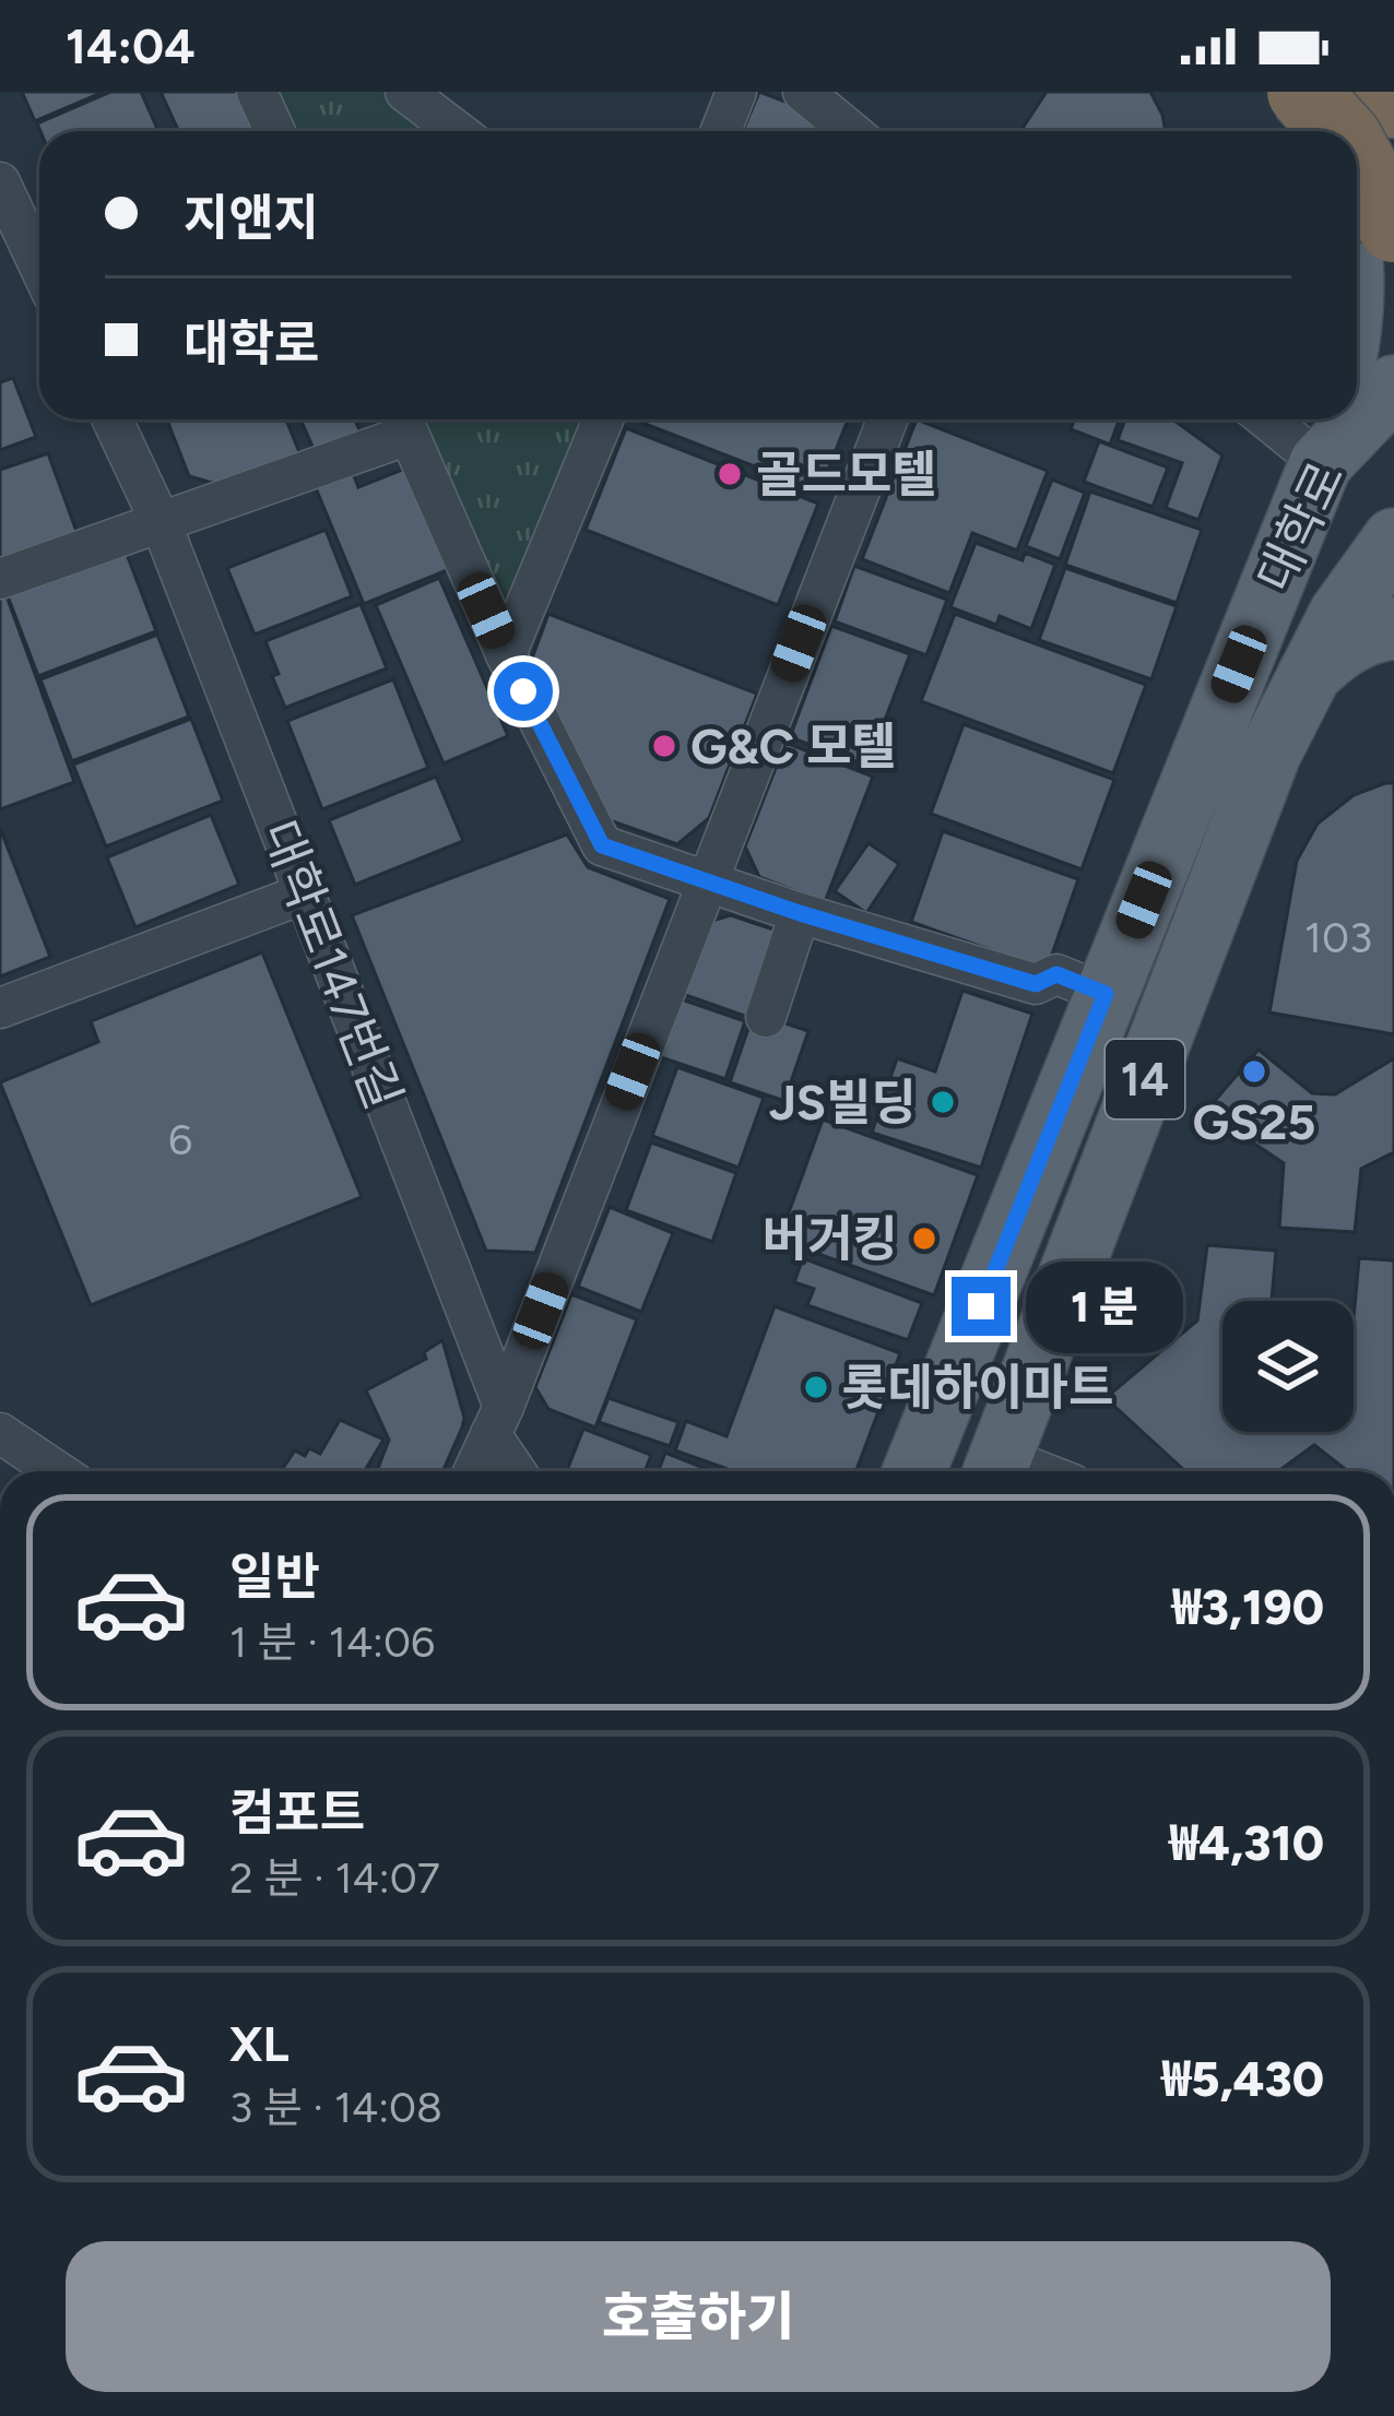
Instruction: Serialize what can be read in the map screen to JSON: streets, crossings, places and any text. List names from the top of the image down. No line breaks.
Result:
{"streets":{"main road":["대학로","14"],"street":["대학로147번길"]},"places":["골드모텔","G&C 모텔","GS25","JS빌딩","버거킹","롯데하이마트"],"house_numbers":["103","6"],"page":{"status":"14:04","banner":["지앤지","대학로"],"bubble":"1 분","list":[{"name":"일반","note":"1 분 · 14:06","value":"₩3,190"},{"name":"컴포트","note":"2 분 · 14:07","value":"₩4,310"},{"name":"XL","note":"3 분 · 14:08","value":"₩5,430"}],"buttons":"호출하기"}}
